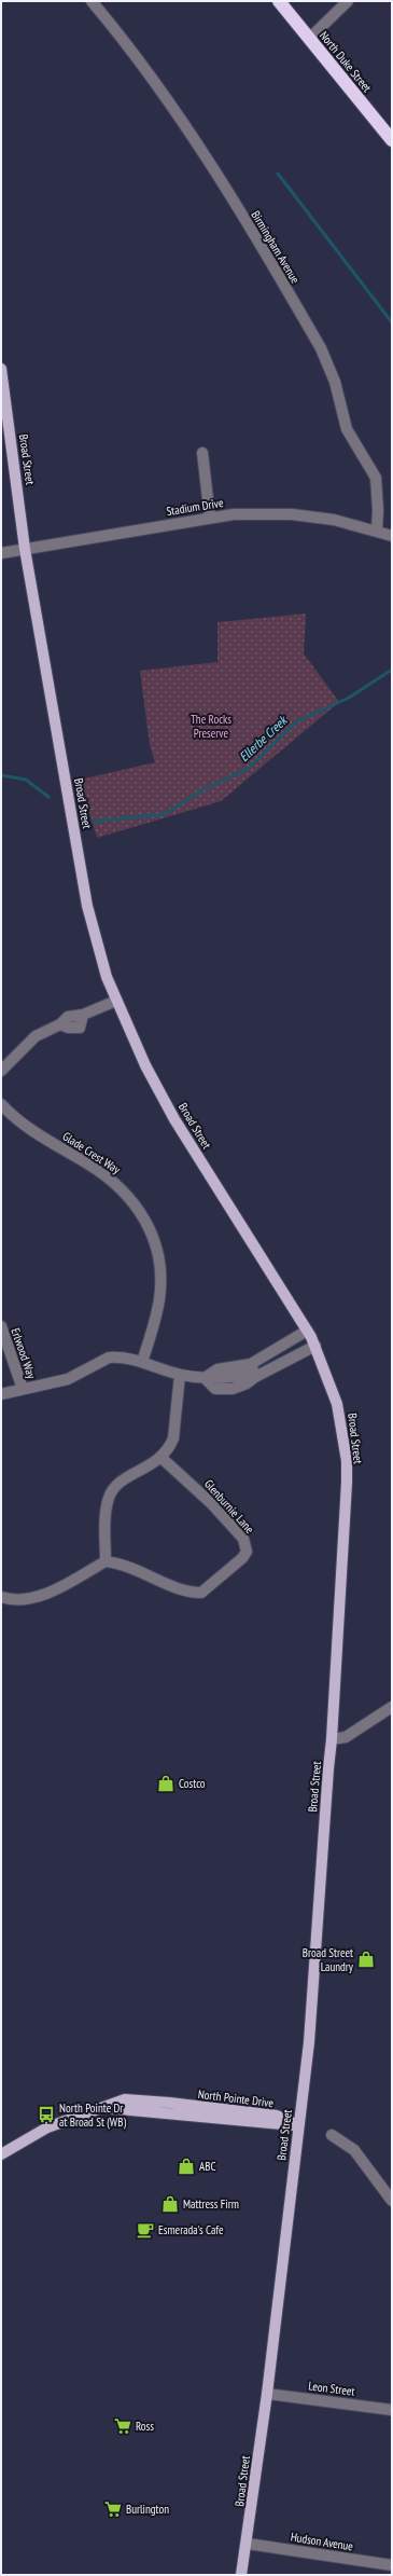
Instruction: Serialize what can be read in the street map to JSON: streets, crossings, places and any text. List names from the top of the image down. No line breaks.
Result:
{"streets":{"highway":["North Duke Street"],"main road":["Broad Street","North Pointe Drive"],"street":["Birmingham Avenue","Stadium Drive","Glade Crest Way","Erlwood Way","Glenburnie Lane","Leon Street","Hudson Avenue"]},"crossings":[["Birmingham Avenue","Stadium Drive"],["Broad Street","Stadium Drive"],["Broad Street","North Pointe Drive"],["Broad Street","Leon Street"],["Broad Street","Hudson Avenue"]],"water":["Ellerbe Creek"],"parks":["The Rocks Preserve"],"places":{"shop":["Costco","Broad Street Laundry","ABC","Mattress Firm"],"bus stop":["North Pointe Dr at Broad St (WB)"],"cafe":["Esmerada's Cafe"],"supermarket":["Ross","Burlington"]}}
